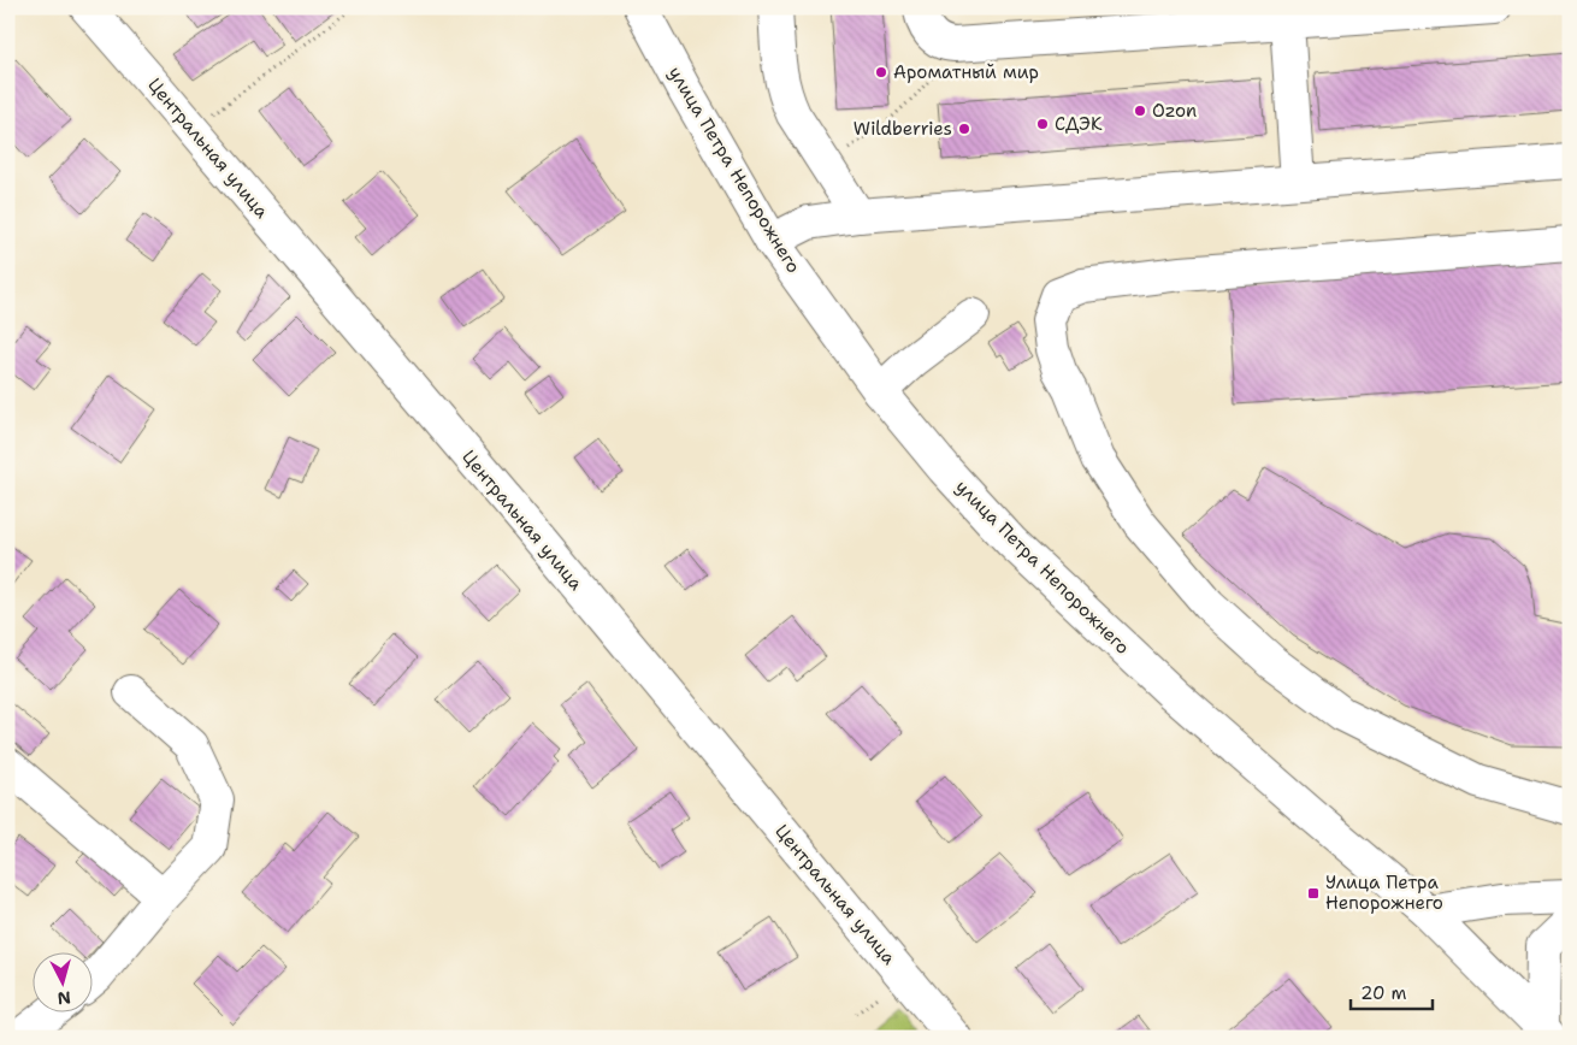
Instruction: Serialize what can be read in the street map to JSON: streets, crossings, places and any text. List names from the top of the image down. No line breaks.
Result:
{"streets":{"street":["Центральная улица","улица Петра Непорожнего"]},"places":{"other":["Ароматный мир","Ozon","СДЭК","Wildberries"],"transit":["Улица Петра Непорожнего"]},"scale_bar":"20 m","north":"bottom"}
